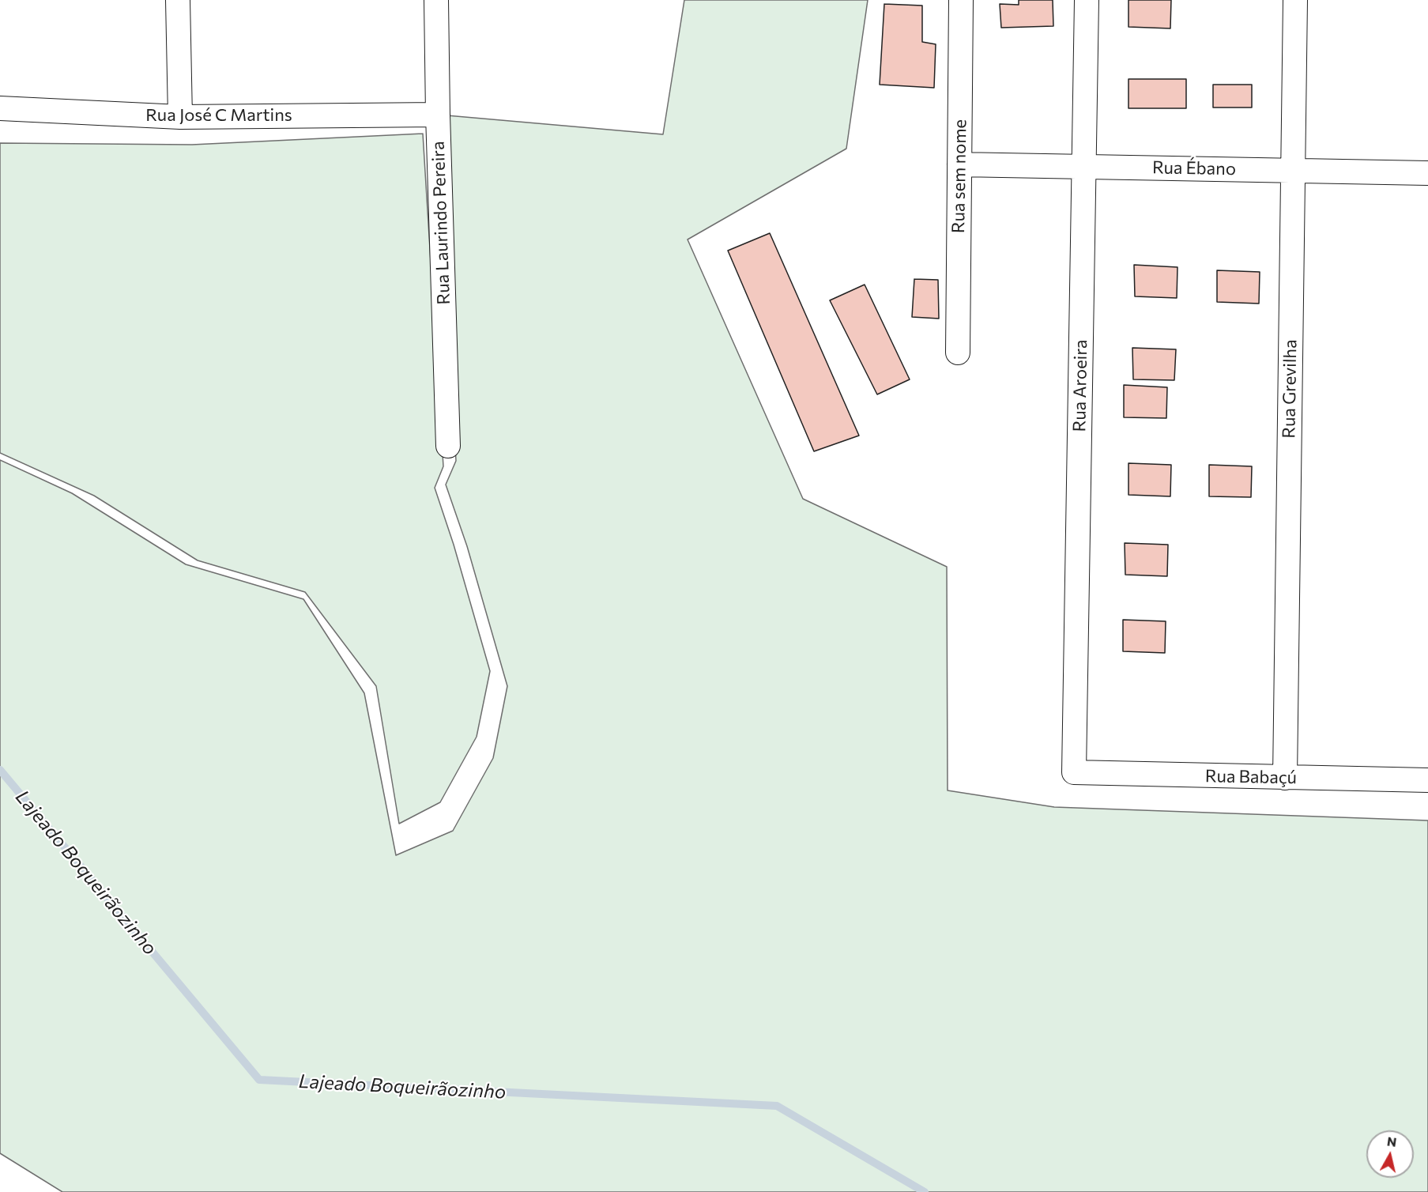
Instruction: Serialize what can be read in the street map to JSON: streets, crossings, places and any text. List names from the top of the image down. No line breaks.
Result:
{"streets":{"street":["Rua José C Martins","Rua Ébano","Rua sem nome","Rua Laurindo Pereira","Rua Aroeira","Rua Grevilha","Rua Babaçú"]},"crossings":[["Rua José C Martins","Rua Laurindo Pereira"],["Rua Ébano","Rua sem nome"],["Rua Ébano","Rua Aroeira"],["Rua Ébano","Rua Grevilha"],["Rua Aroeira","Rua Babaçú"],["Rua Grevilha","Rua Babaçú"]],"water":["Lajeado Boqueirãozinho"],"north":"top"}
